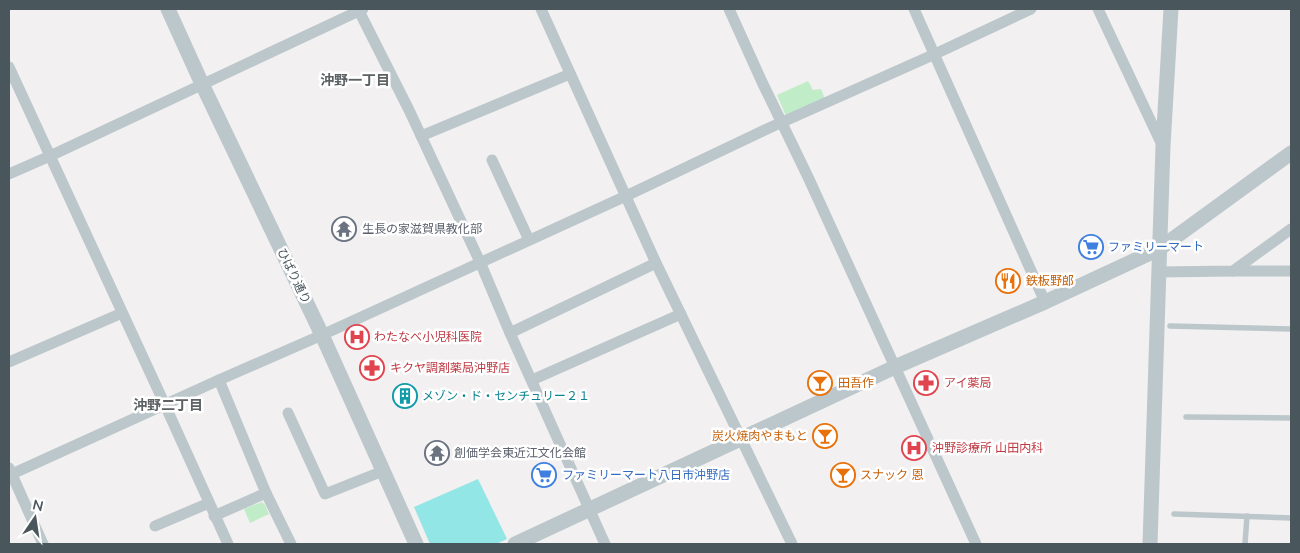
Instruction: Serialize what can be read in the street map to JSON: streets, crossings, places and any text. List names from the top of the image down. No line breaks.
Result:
{"streets":{"street":["ひばり通り"]},"districts":["沖野一丁目","沖野二丁目"],"places":{"temple":["生長の家滋賀県教化部","創価学会東近江文化会館"],"supermarket":["ファミリーマート","ファミリーマート八日市沖野店"],"restaurant":["鉄板野郎"],"hospital":["わたなべ小児科医院","沖野診療所 山田内科"],"pharmacy":["キクヤ調剤薬局沖野店","アイ薬局"],"bar":["田吾作","炭火焼肉やまもと","スナック 恩"],"building":["メゾン・ド・センチュリー２１"]},"north":"top"}
